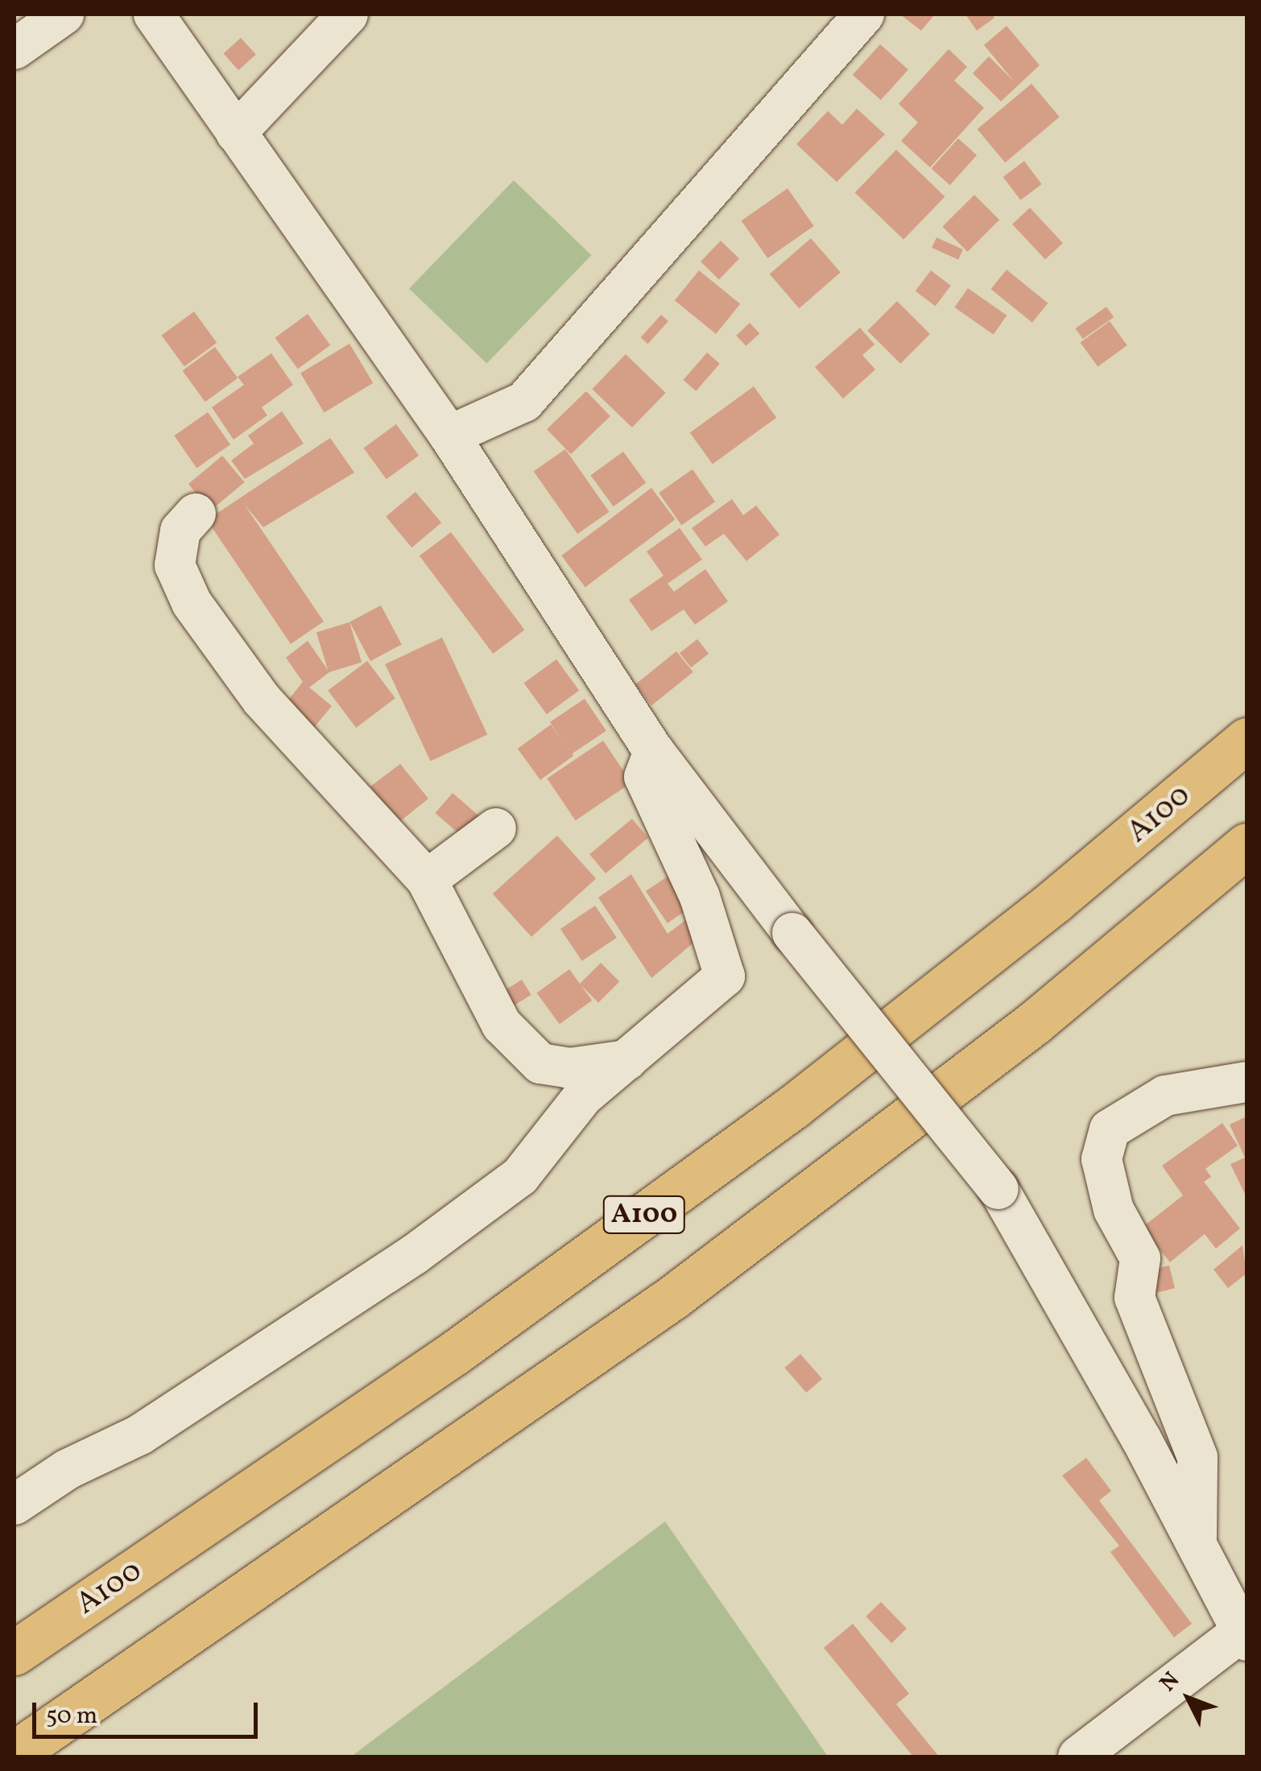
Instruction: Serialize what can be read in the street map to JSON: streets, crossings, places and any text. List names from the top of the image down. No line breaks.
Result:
{"streets":{"highway":["A100"]},"scale_bar":"50 m","north":"top left"}
